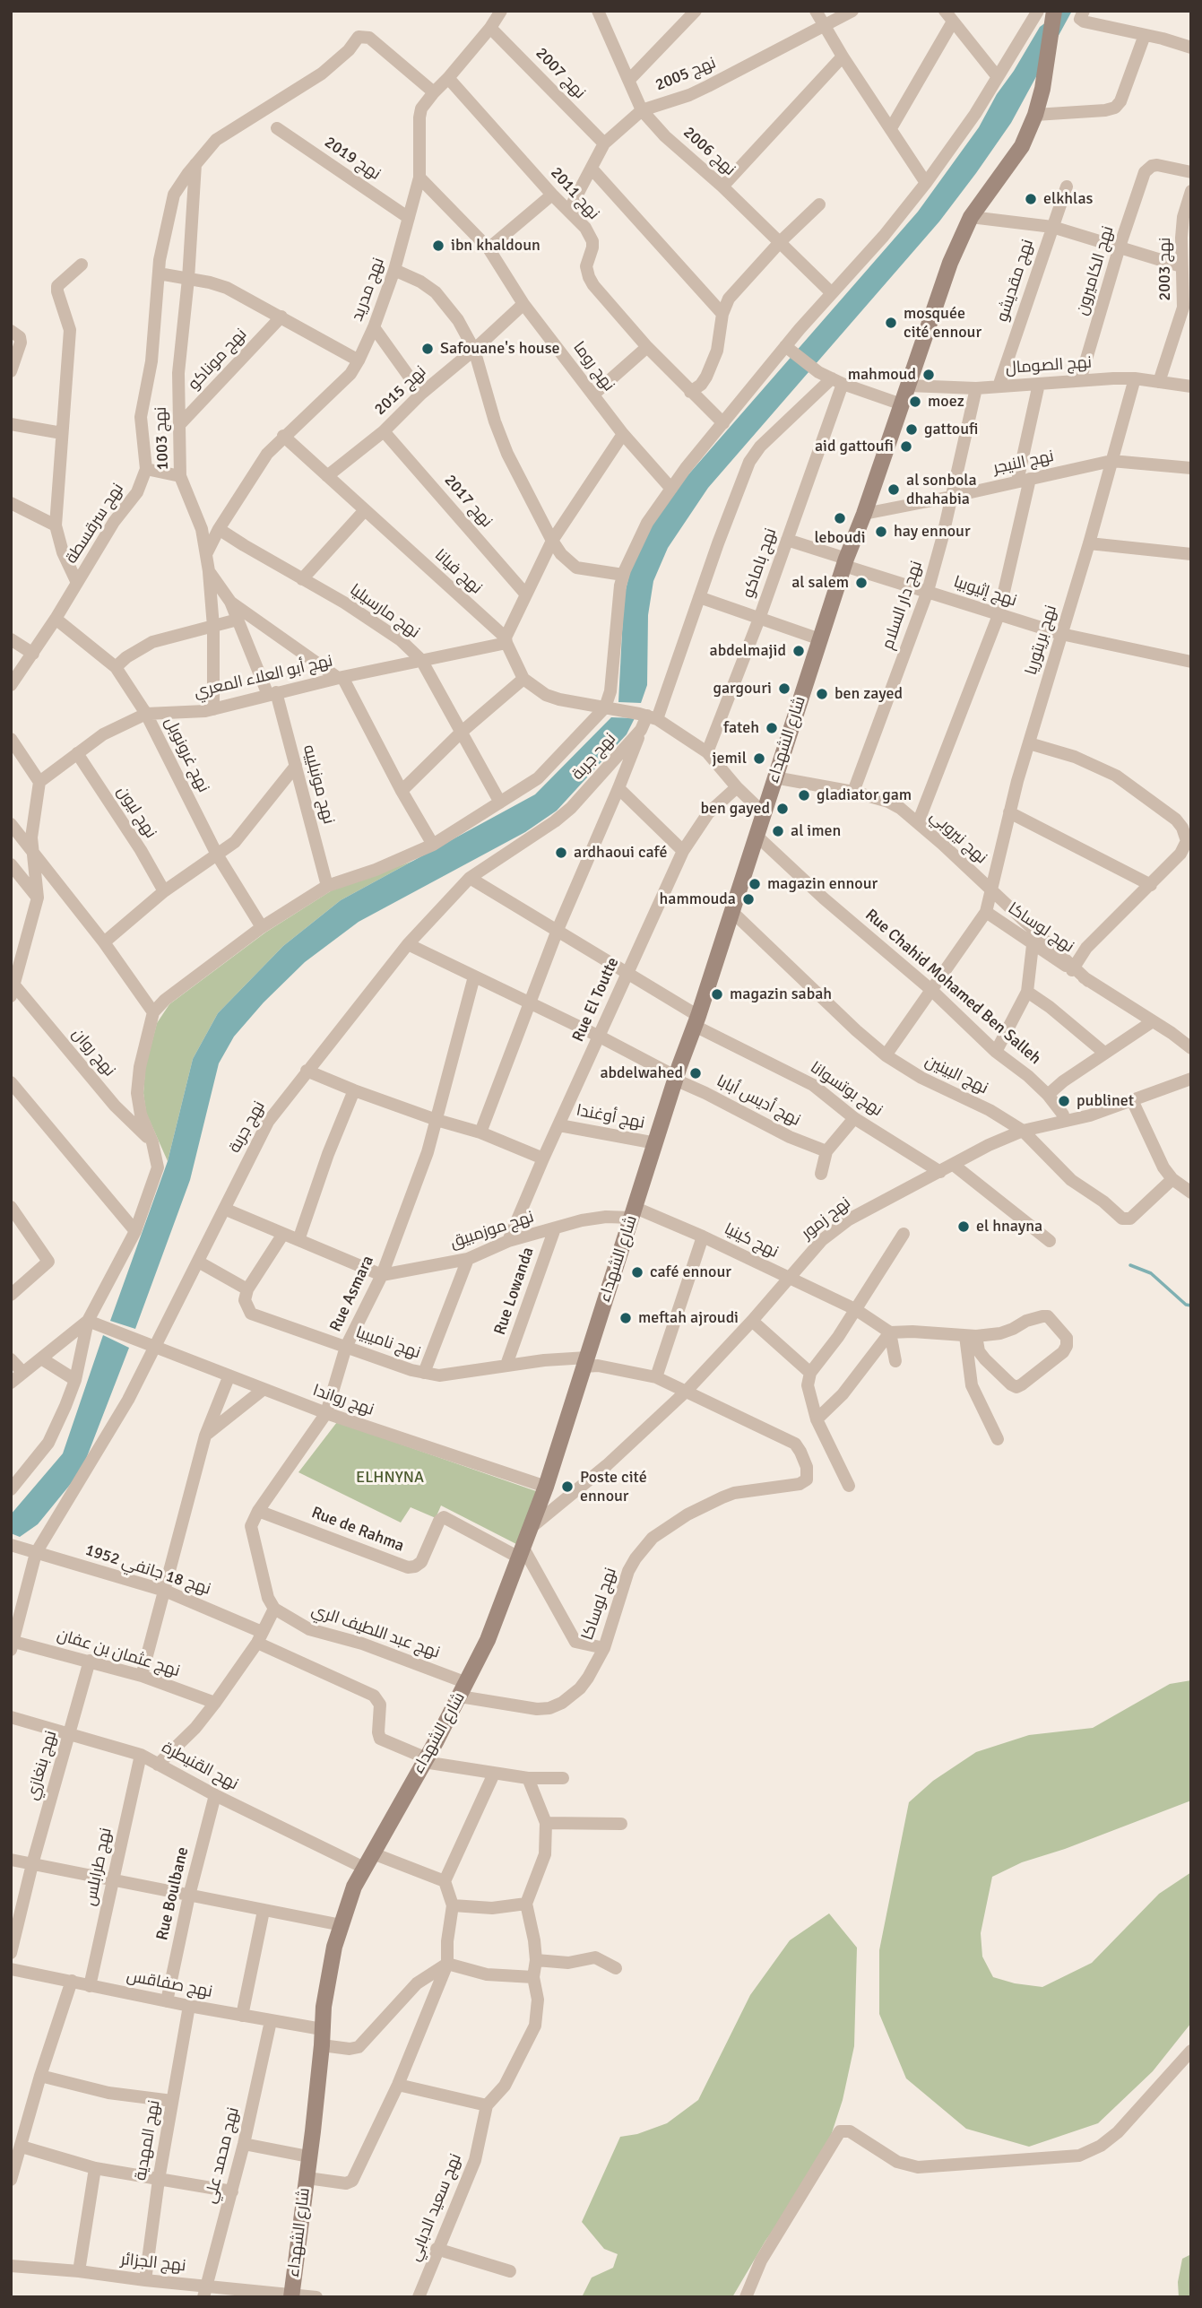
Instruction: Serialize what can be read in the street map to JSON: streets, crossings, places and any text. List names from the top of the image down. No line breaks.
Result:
{"streets":{"main road":["شارع الشهداء"],"street":["نهج 2007","نهج 2005","نهج 2006","نهج 2019","نهج 2011","نهج 2003","نهج الكاميرون","نهج مقديشو","نهج مدريد","نهج موناكو","نهج الصومال","نهج روما","نهج 2015","نهج 1003","نهج النيجر","نهج 2017","نهج سرقسطة","نهج باماكو","نهج فيانا","نهج إثيوبيا","نهج دار السلام","نهج مارسيليا","نهج بريتوريا","نهج أبو العلاء المعري","نهج غرونوبل","نهج جربة","نهج مونبلييه","نهج ليون","نهج نيروبي","نهج لوساكا","Rue Chahid Mohamed Ben Salleh","Rue El Toutte","نهج روان","نهج البينين","نهج بوتسوانا","نهج أديس أبابا","نهج أوغندا","نهج زمور","نهج موزمبيق","نهج كينيا","Rue Lowanda","Rue Asmara","نهج ناميبيا","نهج رواندا","Rue de Rahma","نهج 18 جانفي 1952","نهج عبد اللطيف الري","نهج عثمان بن عفان","نهج بنغازي","نهح القنيطرة","نهج طرابلس","Rue Boulbane","نهج صفاقس","نهج المهدية","نهج محمد علي","نهج سعيد الدبابي","نهج الجزائر"]},"crossings":[["نهج 2007","نهج 2005"],["نهج 2007","نهج مدريد"],["نهج 2005","نهج 2006"],["نهج 2005","نهج 2011"],["نهج 2019","نهج مدريد"],["نهج 2011","نهج مدريد"],["نهج 2003","نهج الصومال"],["نهج الكاميرون","نهج الصومال"],["نهج مقديشو","نهج الصومال"],["نهج مدريد","نهج روما"],["نهج مدريد","نهج 1003"],["نهج مدريد","نهج فيانا"],["نهج مدريد","نهج مارسيليا"],["نهج موناكو","نهج 1003"],["نهج الصومال","نهج دار السلام"],["نهج الصومال","نهج بريتوريا"],["نهج الصومال","شارع الشهداء"],["نهج روما","نهج 2015"],["نهج 2015","نهج 2017"],["نهج 2015","نهج فيانا"],["نهج 1003","نهج أبو العلاء المعري"],["نهج 1003","نهج مونبلييه"],["نهج النيجر","نهج دار السلام"],["نهج النيجر","نهج بريتوريا"],["نهج النيجر","شارع الشهداء"],["نهج سرقسطة","نهج غرونوبل"],["نهج باماكو","نهج إثيوبيا"],["نهج باماكو","نهج جربة"],["نهج فيانا","نهج أبو العلاء المعري"],["نهج إثيوبيا","نهج دار السلام"],["نهج إثيوبيا","نهج بريتوريا"],["نهج إثيوبيا","شارع الشهداء"],["نهج دار السلام","نهج نيروبي"],["نهج مارسيليا","نهج أبو العلاء المعري"],["نهج بريتوريا","نهج نيروبي"],["نهج بريتوريا","نهج لوساكا"],["نهج أبو العلاء المعري","نهج غرونوبل"],["نهج أبو العلاء المعري","نهج مونبلييه"],["نهج أبو العلاء المعري","نهج ليون"],["شارع الشهداء","نهج نيروبي"],["شارع الشهداء","نهج لوساكا"],["شارع الشهداء","Rue Chahid Mohamed Ben Salleh"],["شارع الشهداء","نهج البينين"],["شارع الشهداء","نهج بوتسوانا"],["شارع الشهداء","نهج أديس أبابا"],["شارع الشهداء","نهج أوغندا"],["شارع الشهداء","نهج زمور"],["شارع الشهداء","نهج موزمبيق"],["شارع الشهداء","نهج ناميبيا"],["شارع الشهداء","نهج رواندا"],["شارع الشهداء","Rue de Rahma"],["شارع الشهداء","نهج 18 جانفي 1952"],["شارع الشهداء","نهج عبد اللطيف الري"],["شارع الشهداء","نهح القنيطرة"],["شارع الشهداء","نهج صفاقس"],["شارع الشهداء","نهج الجزائر"],["نهج جربة","نهج بوتسوانا"],["نهج جربة","نهج أديس أبابا"],["نهج جربة","نهج رواندا"],["نهج جربة","نهج 18 جانفي 1952"],["نهج جربة","نهج عثمان بن عفان"],["نهج نيروبي","نهج لوساكا"],["نهج لوساكا","Rue Chahid Mohamed Ben Salleh"],["نهج لوساكا","نهج البينين"],["نهج لوساكا","نهج زمور"],["نهج لوساكا","نهج كينيا"],["نهج لوساكا","نهج ناميبيا"],["نهج لوساكا","نهج عبد اللطيف الري"],["Rue Chahid Mohamed Ben Salleh","نهج زمور"],["Rue El Toutte","نهج بوتسوانا"],["Rue El Toutte","نهج أديس أبابا"],["Rue El Toutte","نهج أوغندا"],["Rue El Toutte","نهج موزمبيق"],["نهج البينين","نهج زمور"],["نهج بوتسوانا","نهج زمور"],["نهج أديس أبابا","Rue Asmara"],["نهج زمور","نهج كينيا"],["نهج موزمبيق","Rue Lowanda"],["نهج موزمبيق","Rue Asmara"],["نهج موزمبيق","نهج ناميبيا"],["Rue Lowanda","نهج ناميبيا"],["Rue Asmara","نهج ناميبيا"],["Rue Asmara","نهج رواندا"],["Rue Asmara","Rue de Rahma"],["Rue Asmara","نهج عبد اللطيف الري"],["نهج عثمان بن عفان","نهج بنغازي"],["نهج بنغازي","نهح القنيطرة"],["نهح القنيطرة","نهج طرابلس"],["نهح القنيطرة","Rue Boulbane"],["نهج طرابلس","نهج صفاقس"],["Rue Boulbane","نهج صفاقس"],["نهج صفاقس","نهج المهدية"],["نهج صفاقس","نهج محمد علي"],["نهج المهدية","نهج الجزائر"],["نهج محمد علي","نهج الجزائر"]],"parks":["ELHNYNA"],"places":["elkhlas","ibn khaldoun","mosquée cité ennour","Safouane's house","mahmoud","moez","gattoufi","aid gattoufi","al sonbola dhahabia","leboudi","hay ennour","al salem","abdelmajid","gargouri","ben zayed","fateh","jemil","gladiator gam","ben gayed","al imen","ardhaoui café","magazin ennour","hammouda","magazin sabah","abdelwahed","publinet","el hnayna","café ennour","meftah ajroudi","Poste cité ennour"]}
